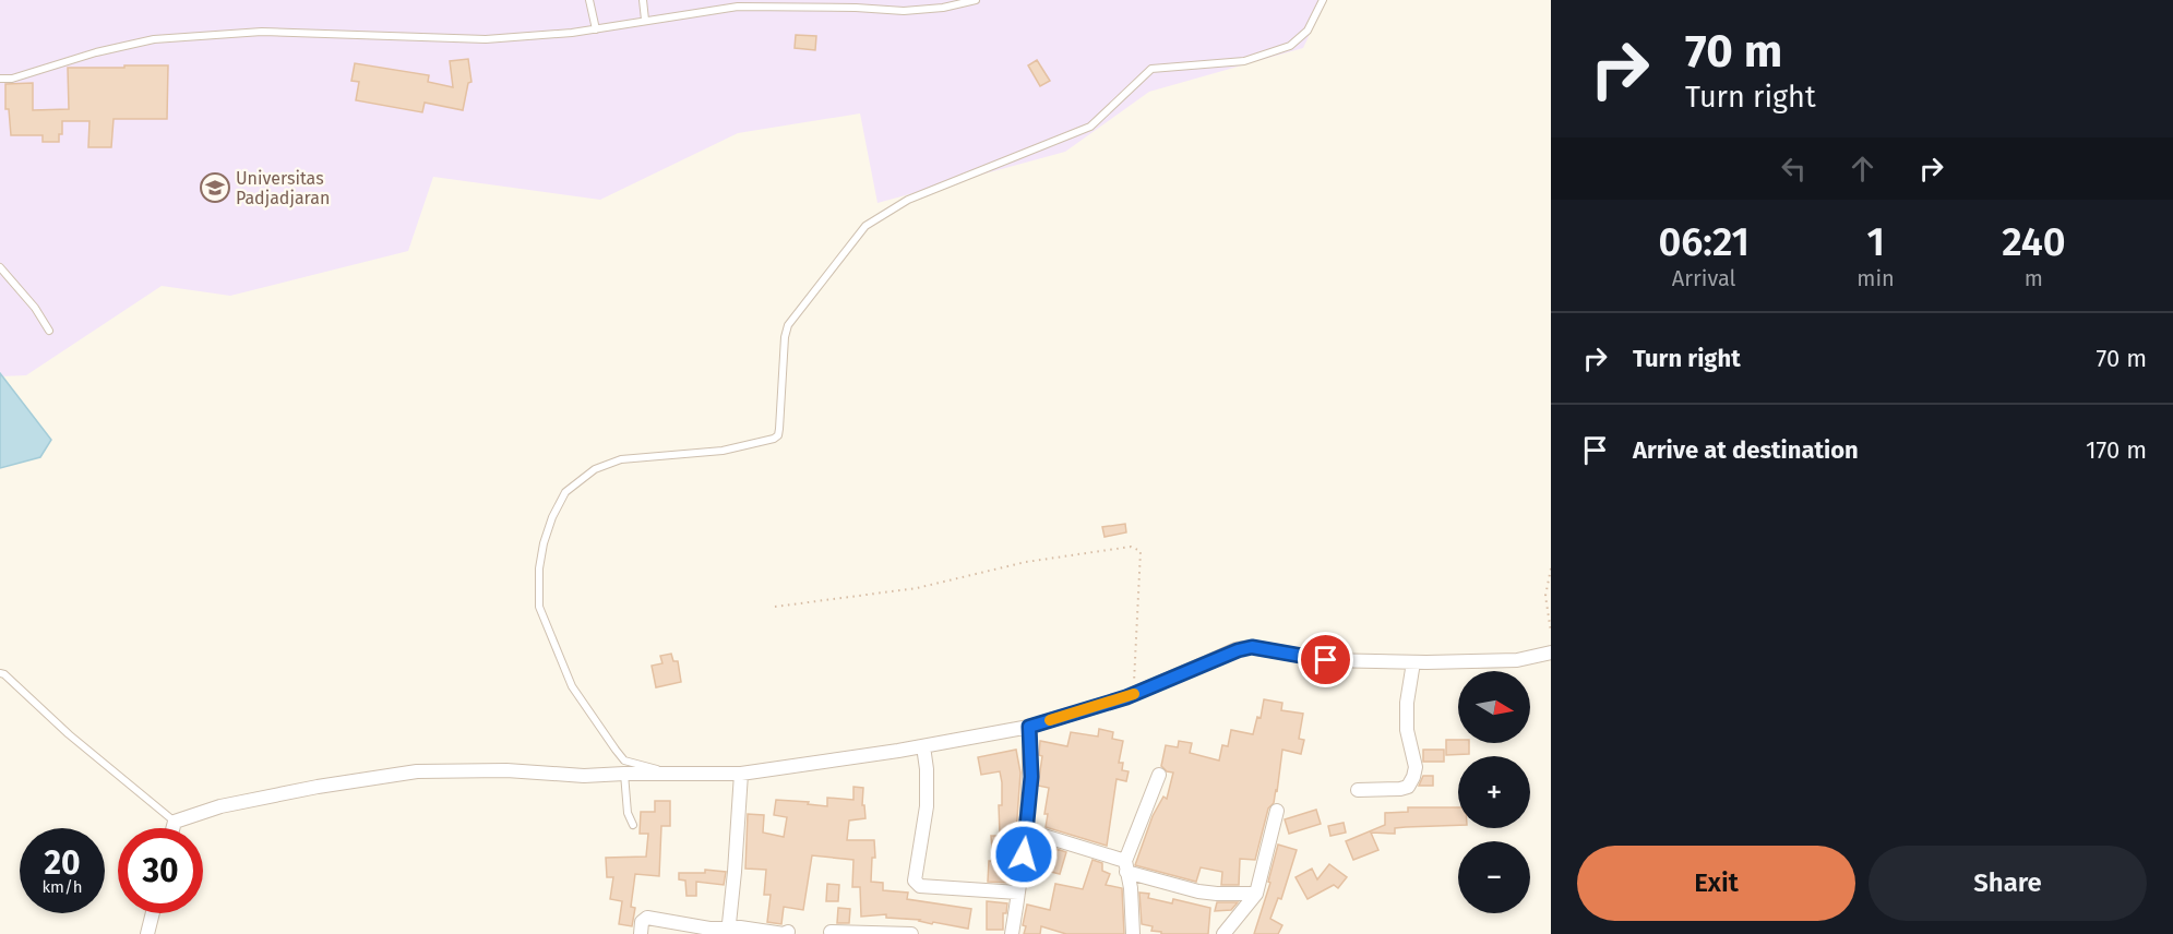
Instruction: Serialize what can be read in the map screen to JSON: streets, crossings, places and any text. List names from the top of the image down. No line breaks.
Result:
{"places":{"school or university":["Universitas Padjadjaran"]},"north":"right","page":{"turn":["70 m","Turn right"],"eta":["06:21","Arrival","1","min","240","m"],"list":[{"name":"Turn right","value":"70 m"},{"name":"Arrive at destination","value":"170 m"}],"map_buttons":["+","−"],"speed":"20 km/h","limit":"30","buttons":["Exit","Share"]}}
